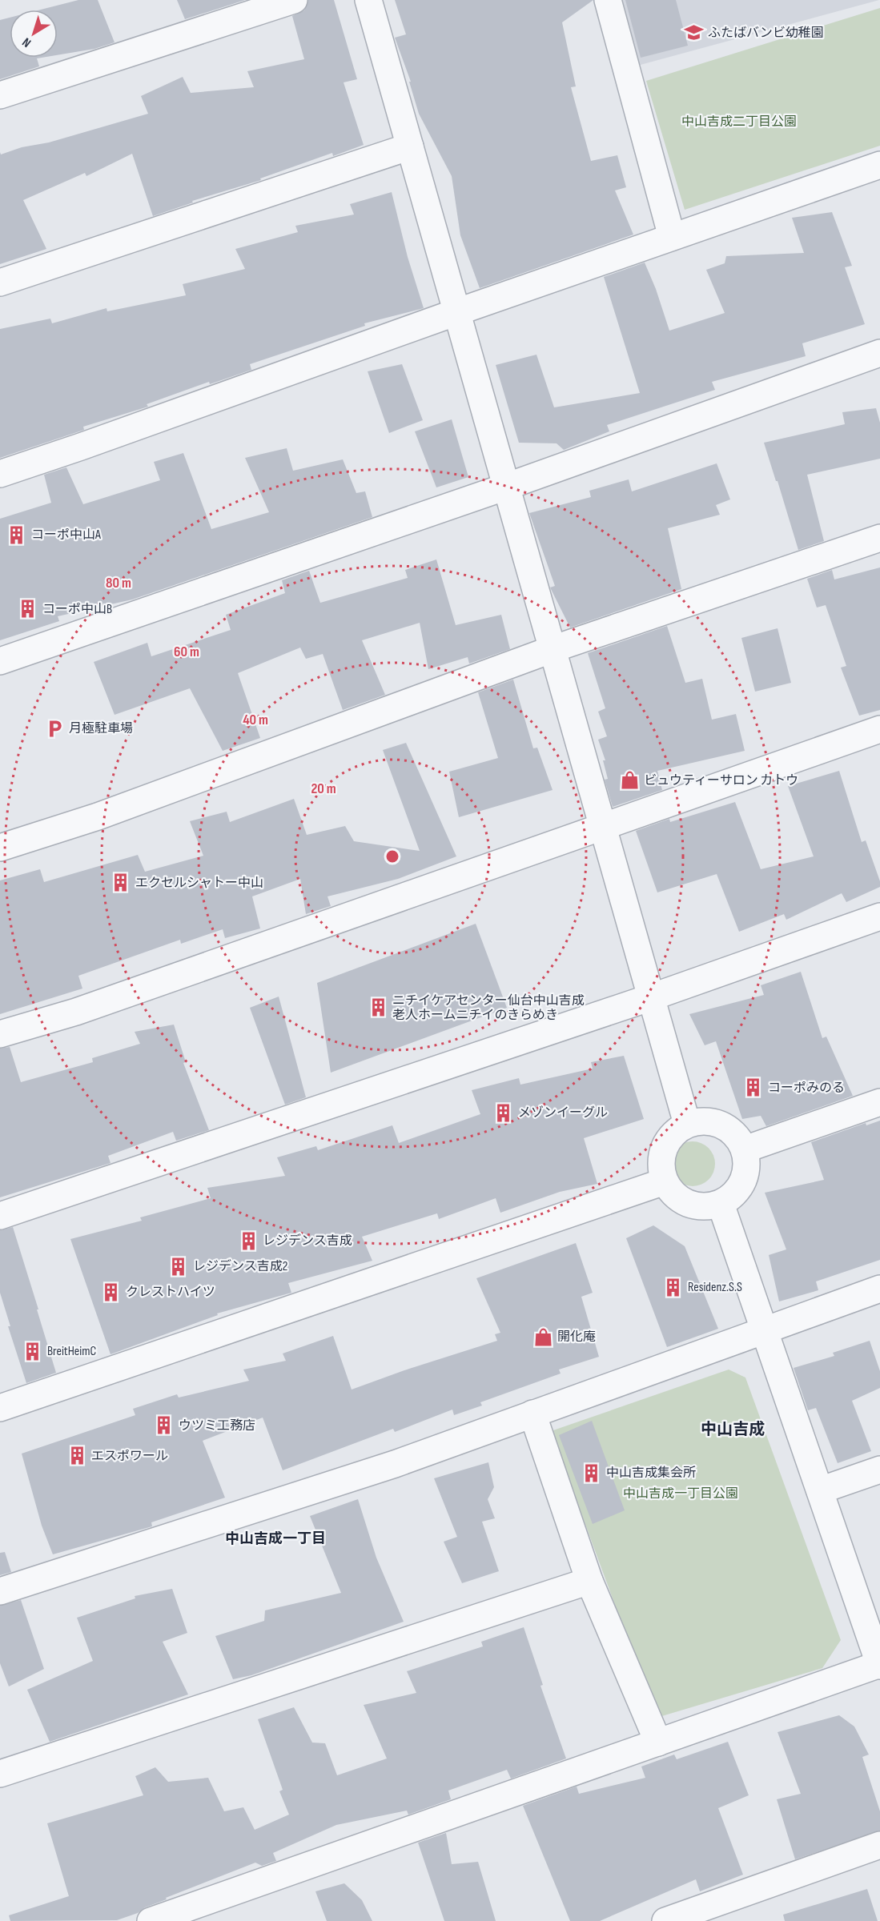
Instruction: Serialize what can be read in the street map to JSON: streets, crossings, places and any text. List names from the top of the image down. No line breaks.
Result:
{"districts":["中山吉成","中山吉成一丁目"],"parks":["中山吉成二丁目公園","中山吉成一丁目公園"],"places":{"school or university":["ふたばバンビ幼稚園"],"building":["コーポ中山A","コーポ中山B","エクセルシャトー中山","ニチイケアセンター仙台中山吉成 老人ホームニチイのきらめき","コーポみのる","メゾンイーグル","レジデンス吉成","レジデンス吉成2","Residenz.S.S","クレストハイツ","BreitHeimC","ウツミ工務店","エスポワール","中山吉成集会所"],"parking":["月極駐車場"],"shop":["ビュウティーサロン カトウ","開化庵"]},"north":"bottom left","rings":["80 m","60 m","40 m","20 m"]}
